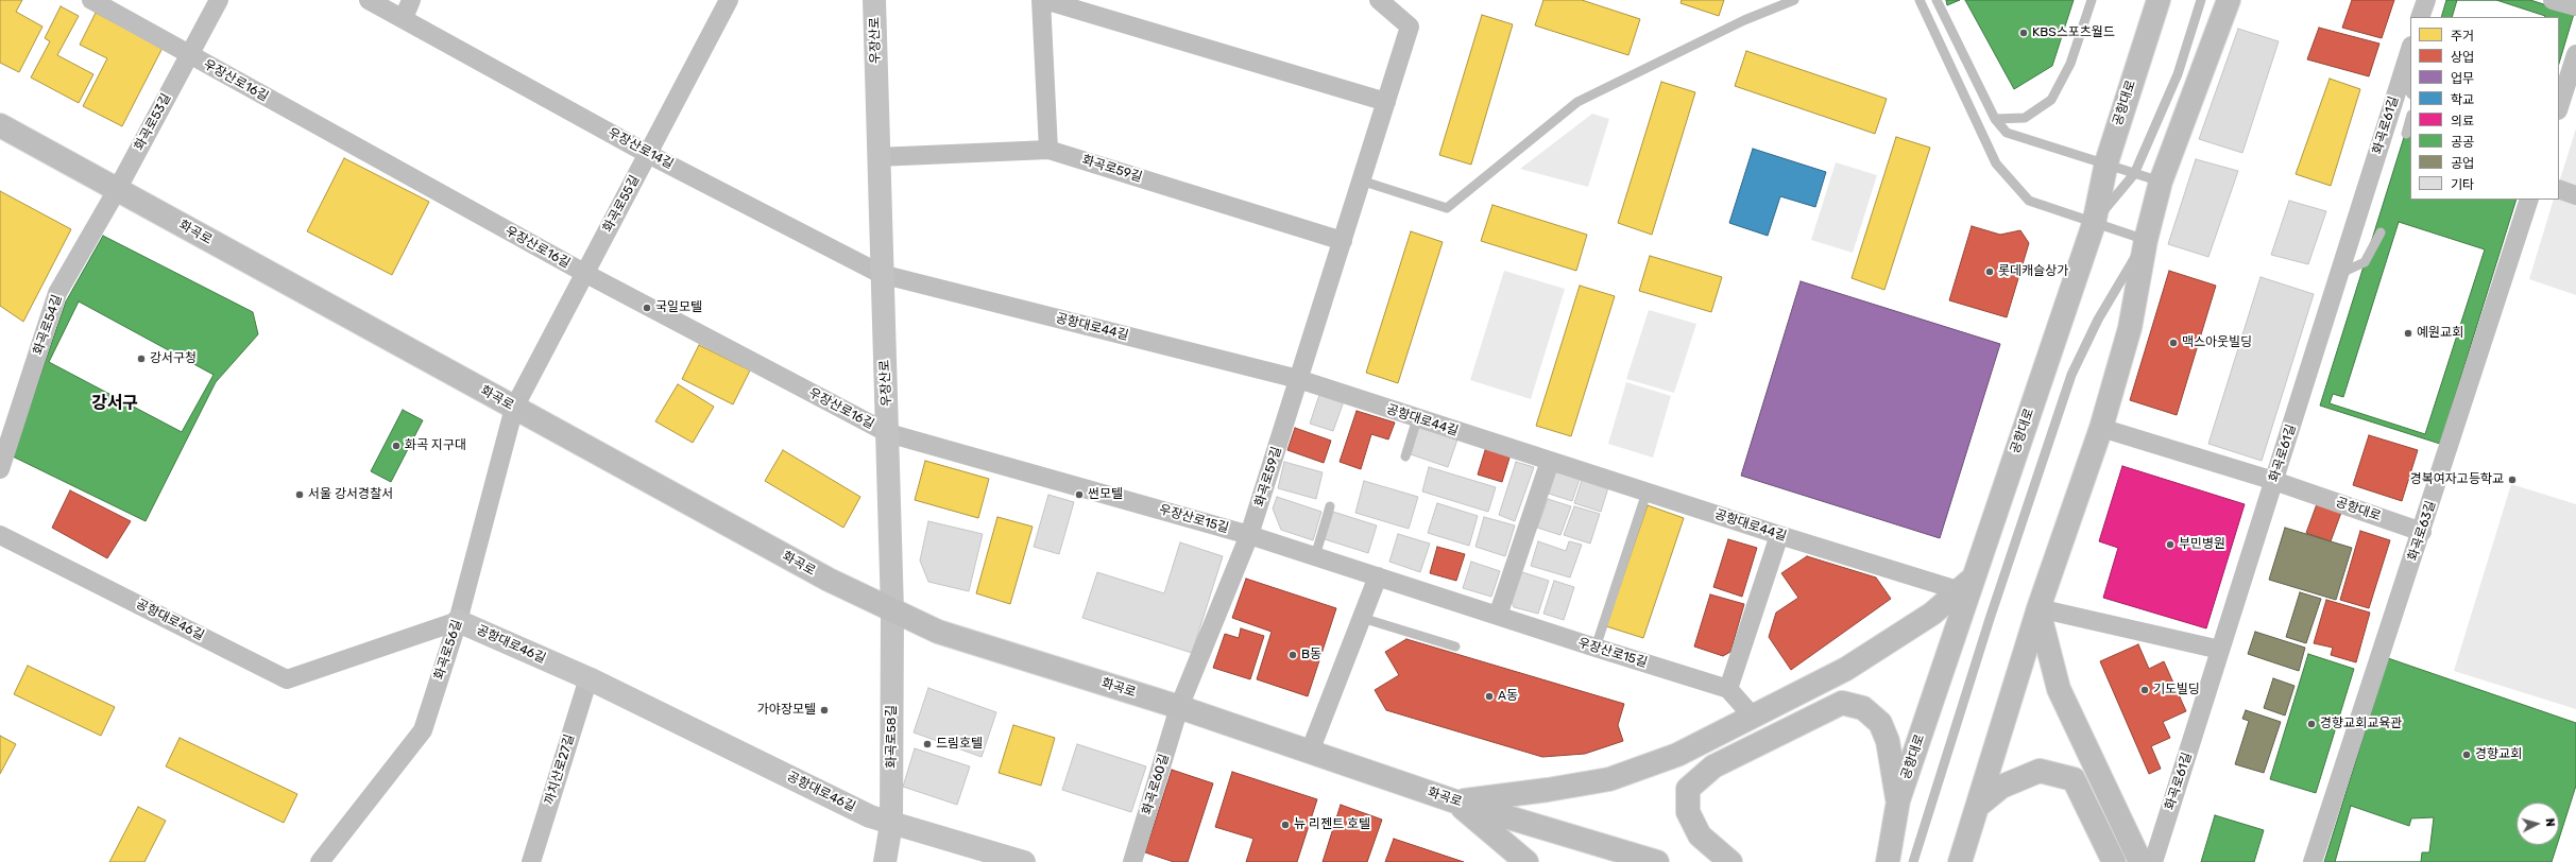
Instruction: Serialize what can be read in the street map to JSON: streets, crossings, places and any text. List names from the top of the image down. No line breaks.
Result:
{"streets":{"main road":["공항대로","화곡로"],"street":["우장산로","우장산로16길","화곡로53길","화곡로61길","우장산로14길","화곡로59길","화곡로55길","화곡로54길","공항대로44길","우장산로15길","화곡로63길","공항대로46길","화곡로56길","화곡로58길","까치산로27길","화곡로60길"]},"crossings":[["우장산로","우장산로16길"],["우장산로","우장산로14길"],["우장산로","화곡로"],["우장산로","공항대로44길"],["우장산로","우장산로15길"],["우장산로","화곡로58길"],["우장산로16길","화곡로53길"],["우장산로16길","화곡로55길"],["우장산로16길","우장산로15길"],["공항대로","화곡로61길"],["공항대로","공항대로44길"],["공항대로","화곡로63길"],["화곡로53길","화곡로"],["화곡로53길","화곡로54길"],["우장산로14길","화곡로55길"],["우장산로14길","공항대로44길"],["화곡로59길","화곡로"],["화곡로59길","공항대로44길"],["화곡로59길","우장산로15길"],["화곡로59길","화곡로60길"],["화곡로55길","화곡로"],["화곡로55길","화곡로56길"],["화곡로","화곡로54길"],["화곡로","화곡로56길"],["화곡로","화곡로58길"],["화곡로","화곡로60길"],["공항대로46길","화곡로56길"],["공항대로46길","화곡로58길"],["공항대로46길","까치산로27길"]],"districts":["강서구"],"places":["KBS스포츠월드","롯데캐슬상가","국일모텔","예원교회","맥스아웃빌딩","강서구청","화곡 지구대","경복여자고등학교","서울 강서경찰서","썬모텔","부민병원","B동","기도빌딩","A동","가야장모텔","경향교회교육관","드림호텔","경향교회","뉴 리젠트 호텔"],"legend":["주거","상업","업무","학교","의료","공공","공업","기타"],"north":"right"}
